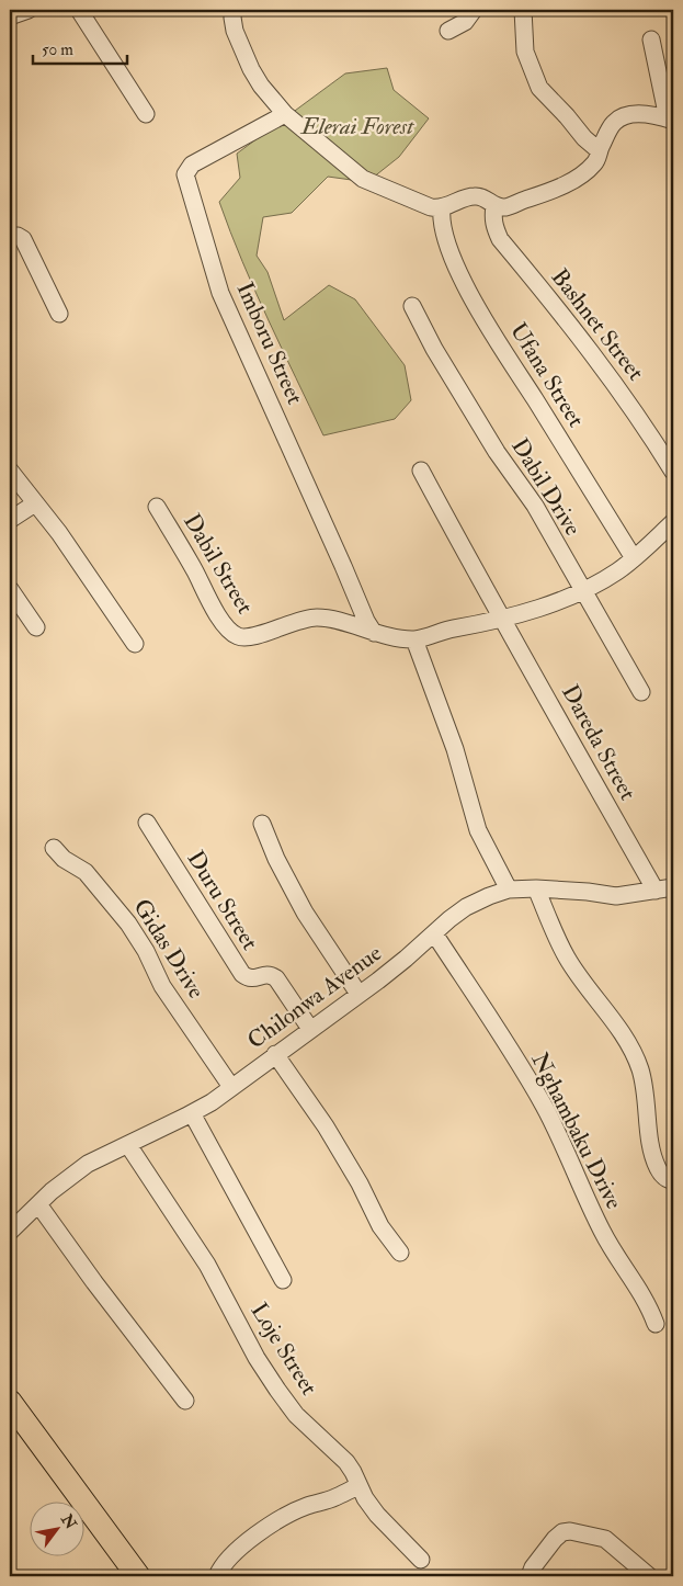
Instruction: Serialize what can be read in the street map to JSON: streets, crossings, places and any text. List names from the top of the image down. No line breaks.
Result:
{"streets":{"street":["Bashnet Street","Imboru Street","Ufana Street","Dabil Drive","Dabil Street","Dareda Street","Duru Street","Gidas Drive","Chilonwa Avenue","Nghambaku Drive","Loje Street"]},"crossings":[["Imboru Street","Dabil Street"],["Ufana Street","Dabil Street"],["Dabil Drive","Dabil Street"],["Dabil Street","Dareda Street"],["Dareda Street","Chilonwa Avenue"],["Duru Street","Chilonwa Avenue"],["Gidas Drive","Chilonwa Avenue"],["Chilonwa Avenue","Nghambaku Drive"],["Chilonwa Avenue","Loje Street"]],"parks":["Elerai Forest"],"scale_bar":"50 m","north":"top right"}
